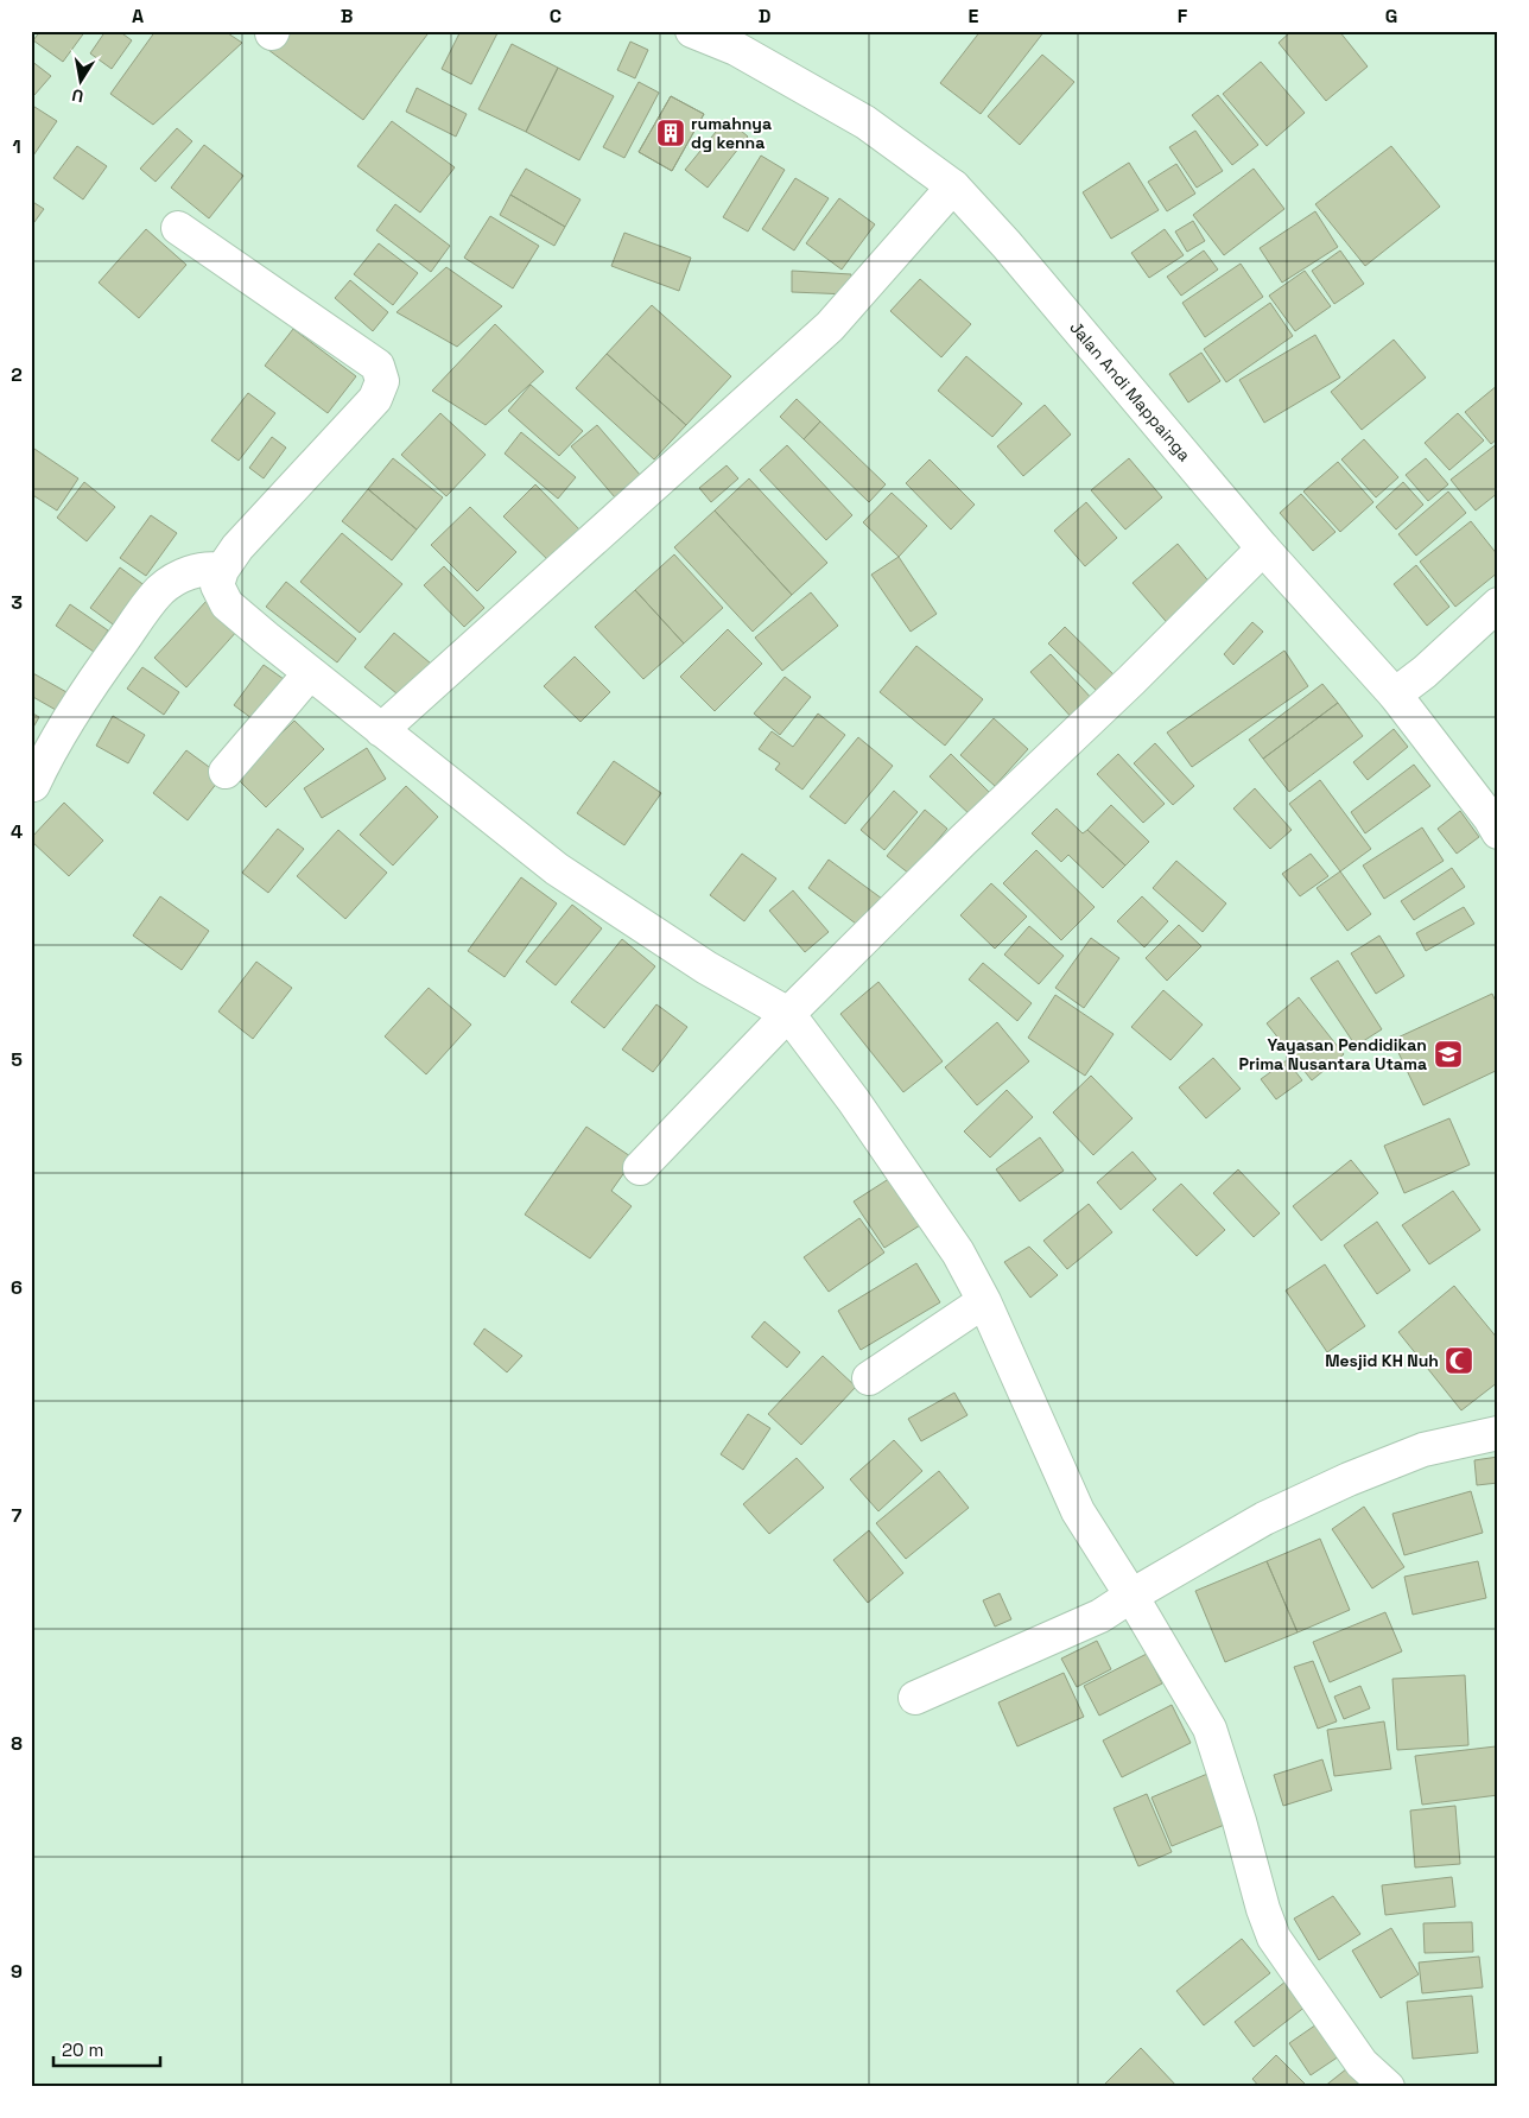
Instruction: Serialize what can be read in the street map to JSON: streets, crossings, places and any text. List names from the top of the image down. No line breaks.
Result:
{"streets":{"street":["Jalan Andi Mappainga"]},"places":{"building":["rumahnya dg kenna"],"school or university":["Yayasan Pendidikan Prima Nusantara Utama"],"mosque":["Mesjid KH Nuh"]},"scale_bar":"20 m","north":"bottom","grid":{"columns":["A","B","C","D","E","F","G"],"rows":["1","2","3","4","5","6","7","8","9"]}}
